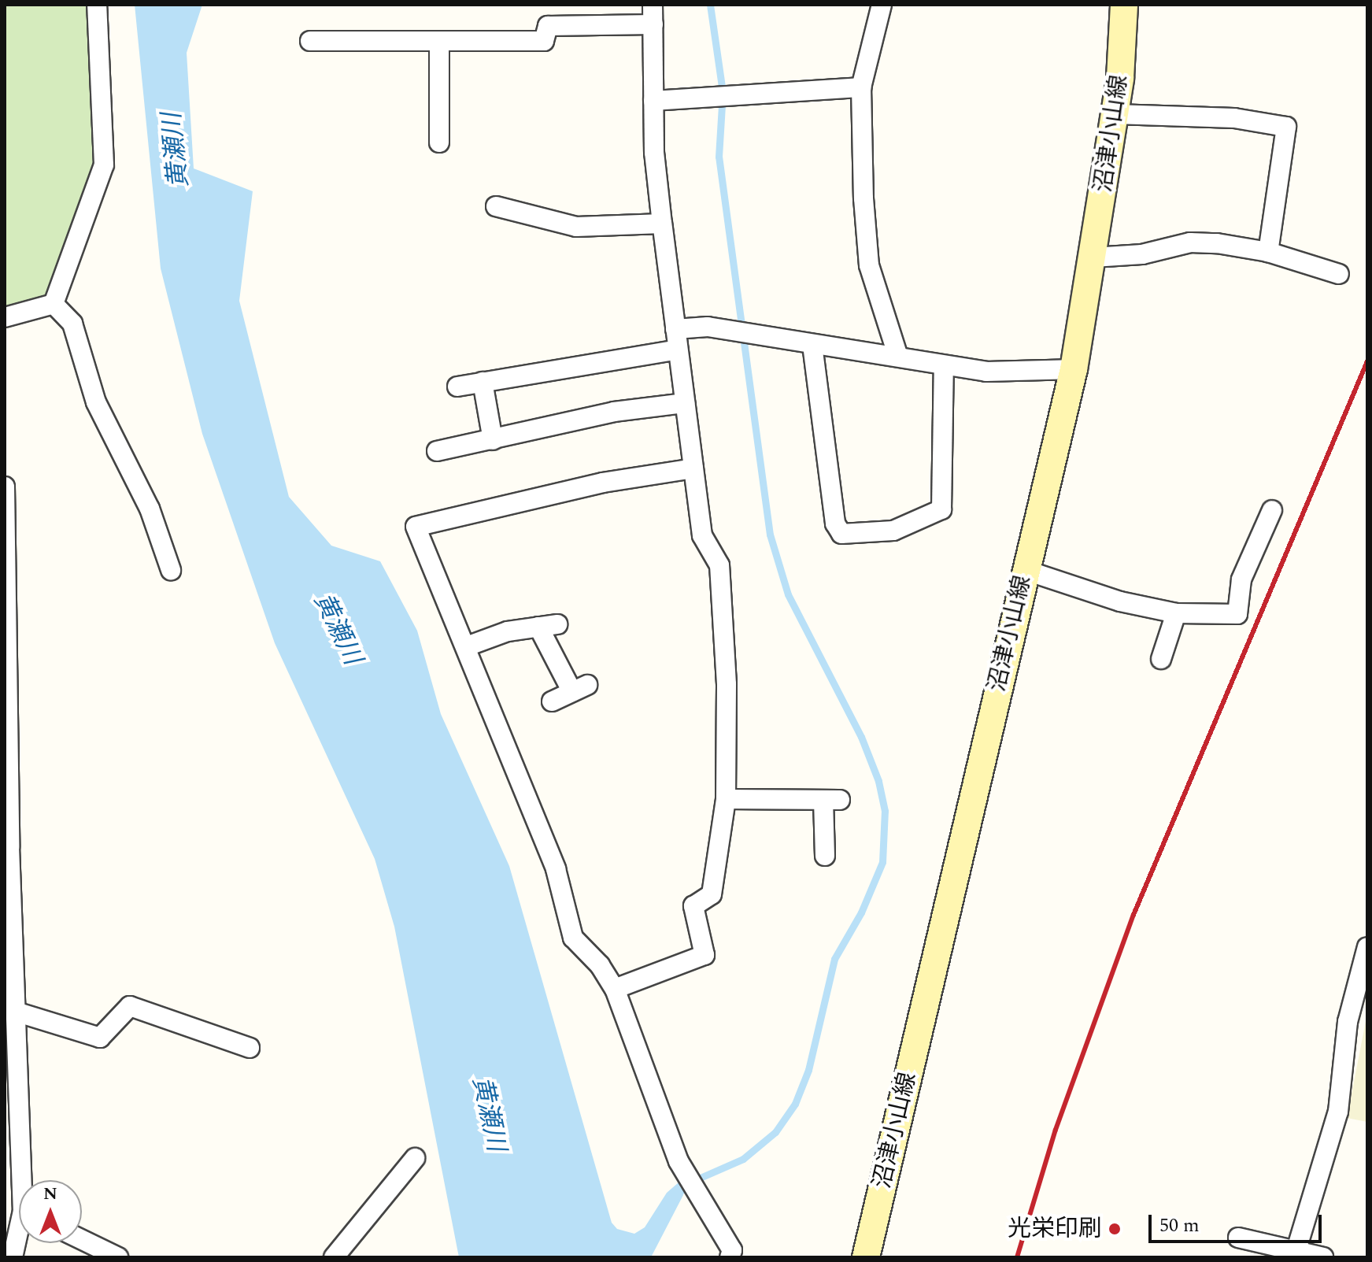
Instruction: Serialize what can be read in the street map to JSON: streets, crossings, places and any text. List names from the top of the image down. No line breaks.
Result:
{"streets":{"main road":["沼津小山線"]},"water":["黄瀬川"],"places":["光栄印刷"],"scale_bar":"50 m","north":"top"}
